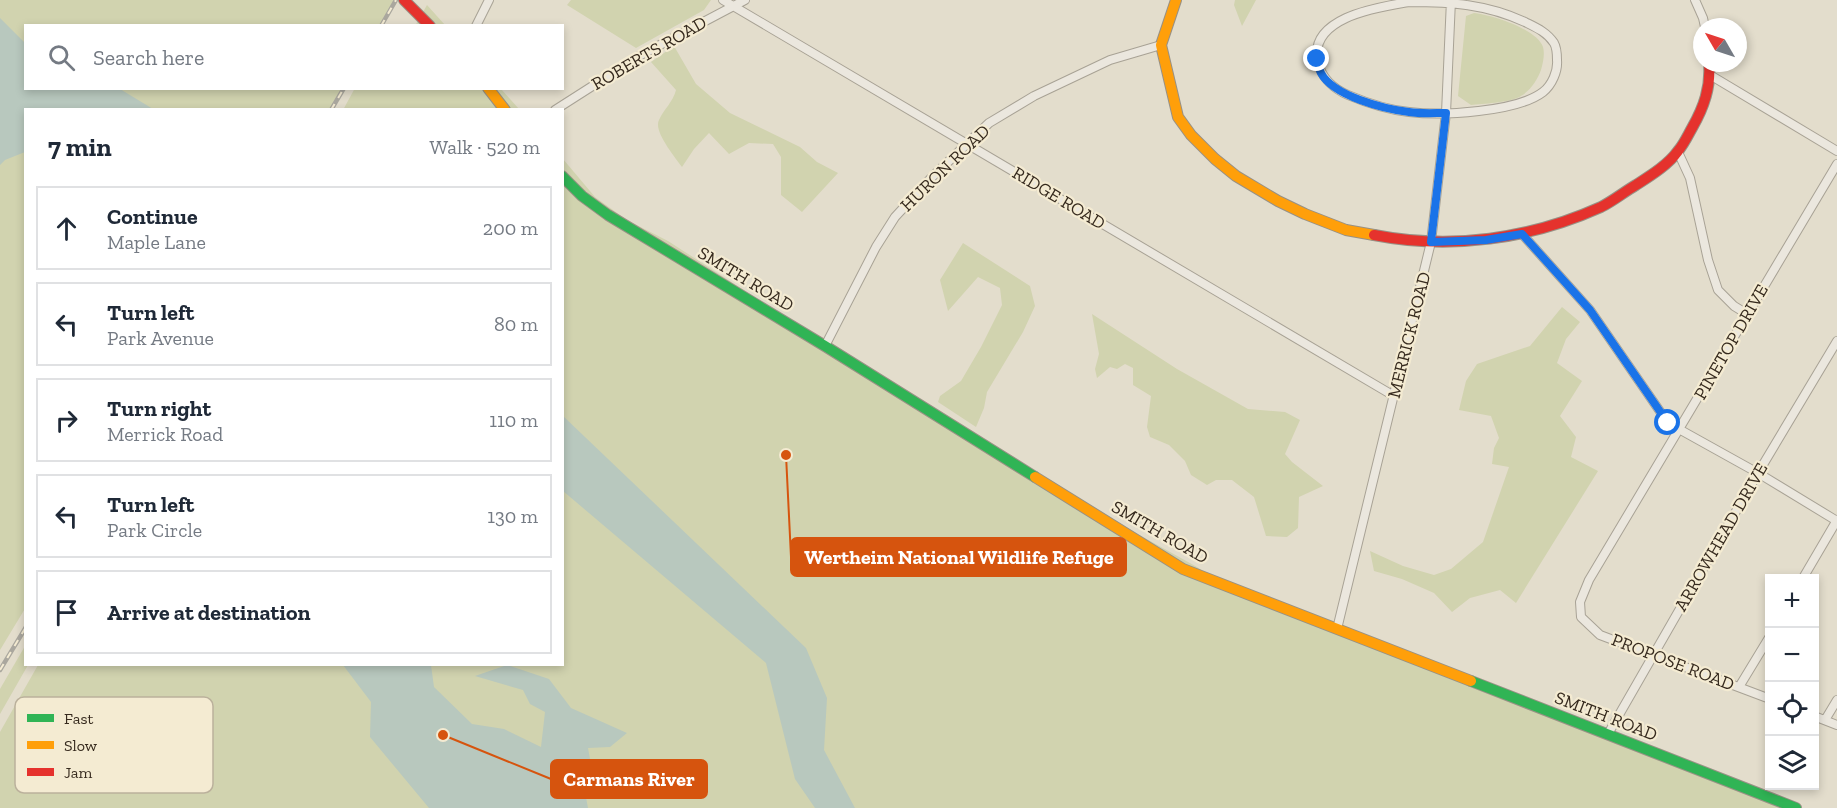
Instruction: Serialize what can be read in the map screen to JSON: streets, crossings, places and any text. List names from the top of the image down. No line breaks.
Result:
{"streets":{"street":["ROBERTS ROAD","HURON ROAD","RIDGE ROAD","SMITH ROAD","MERRICK ROAD","PINETOP DRIVE","ARROWHEAD DRIVE","PROPOSE ROAD"]},"crossings":[["ROBERTS ROAD","RIDGE ROAD"],["HURON ROAD","RIDGE ROAD"],["HURON ROAD","SMITH ROAD"],["RIDGE ROAD","MERRICK ROAD"],["SMITH ROAD","MERRICK ROAD"],["SMITH ROAD","ARROWHEAD DRIVE"],["PINETOP DRIVE","PROPOSE ROAD"],["ARROWHEAD DRIVE","PROPOSE ROAD"]],"places":["Wertheim National Wildlife Refuge","Carmans River"],"legend":["Fast","Slow","Jam"],"north":"top left","page":{"search":"Search here","heading":["7 min","Walk · 520 m"],"list":[["Continue","Maple Lane","200 m"],["Turn left","Park Avenue","80 m"],["Turn right","Merrick Road","110 m"],["Turn left","Park Circle","130 m"],"Arrive at destination"],"map_buttons":["+","−"]}}
